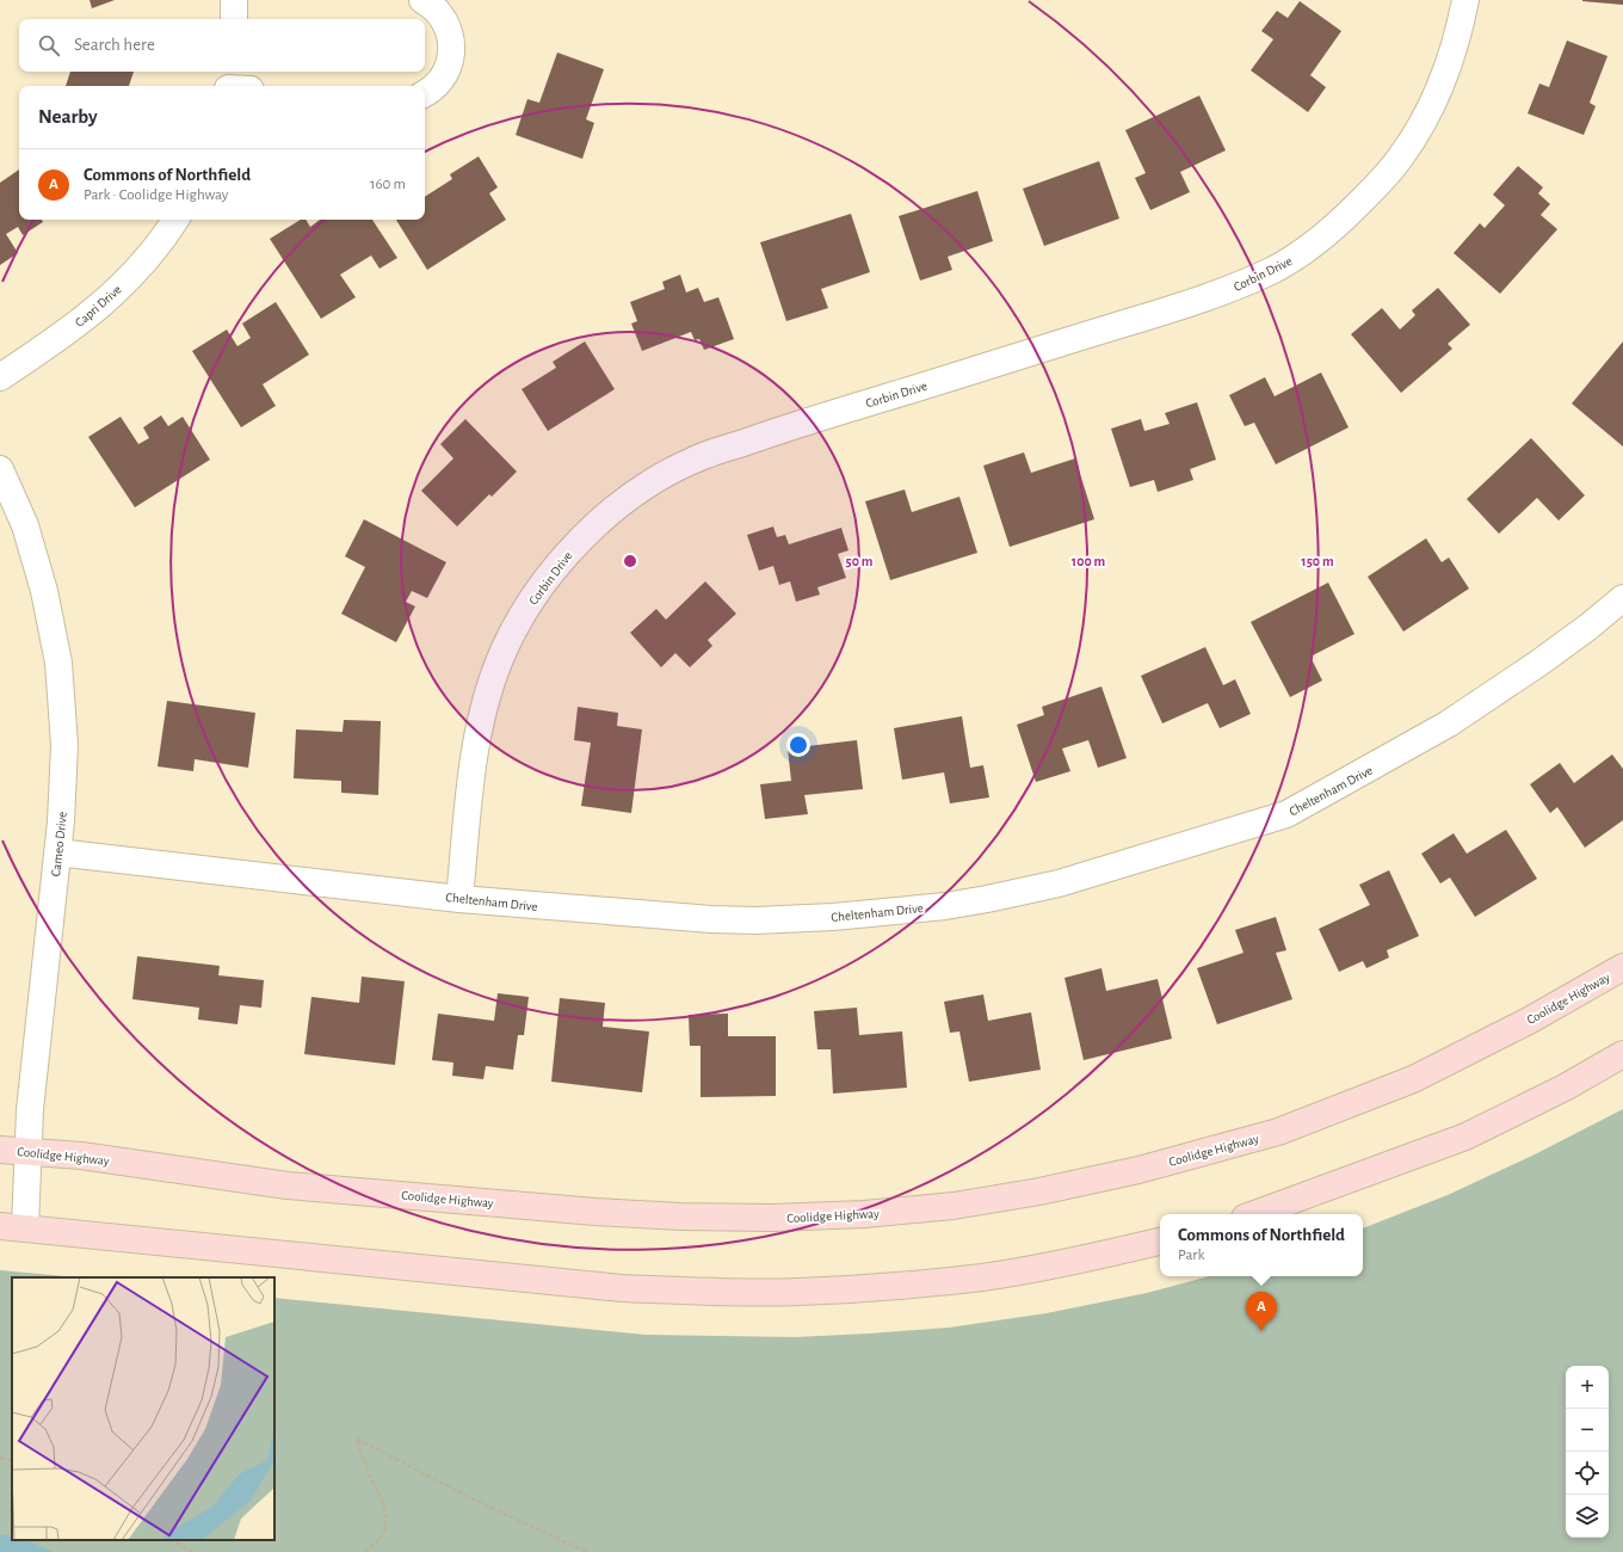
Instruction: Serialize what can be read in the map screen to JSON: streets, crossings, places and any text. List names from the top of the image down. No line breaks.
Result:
{"streets":{"main road":["Coolidge Highway"],"street":["Corbin Drive","Capri Drive","Cheltenham Drive","Cameo Drive"]},"crossings":[["Corbin Drive","Cheltenham Drive"],["Cheltenham Drive","Cameo Drive"],["Cameo Drive","Coolidge Highway"]],"page":{"search":"Search here","heading":"Nearby","list":[{"mark":"A","name":"Commons of Northfield","note":"Park · Coolidge Highway","value":"160 m"}],"popup":["Commons of Northfield","Park"],"pins":"A","map_buttons":["+","−"]},"rings":["50 m","100 m","150 m"]}
